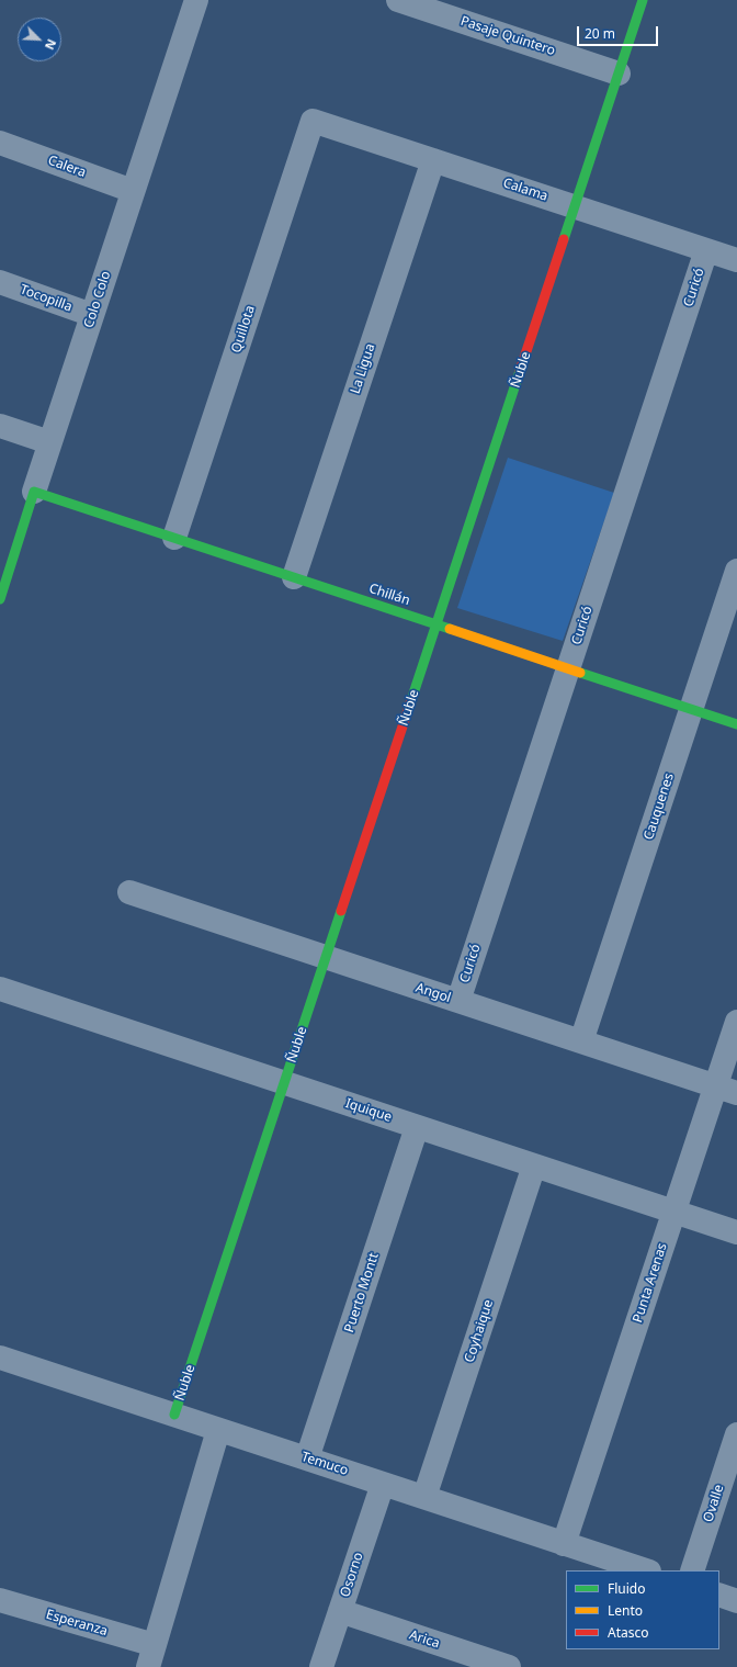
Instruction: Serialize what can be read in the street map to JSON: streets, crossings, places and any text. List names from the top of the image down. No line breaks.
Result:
{"streets":{"street":["Pasaje Quintero","Calera","Calama","Curicó","Tocopilla","Colo Colo","Quillota","La Ligua","Ñuble","Chillán","Cauquenes","Angol","Iquique","Punta Arenas","Puerto Montt","Coyhaique","Temuco","Ovalle","Osorno","Esperanza","Arica"]},"crossings":[["Pasaje Quintero","Ñuble"],["Calera","Colo Colo"],["Calama","Curicó"],["Calama","Quillota"],["Calama","La Ligua"],["Calama","Ñuble"],["Curicó","Chillán"],["Curicó","Angol"],["Tocopilla","Colo Colo"],["Colo Colo","Chillán"],["Quillota","Chillán"],["La Ligua","Chillán"],["Ñuble","Chillán"],["Ñuble","Angol"],["Ñuble","Iquique"],["Ñuble","Temuco"],["Chillán","Cauquenes"],["Cauquenes","Angol"],["Angol","Punta Arenas"],["Iquique","Punta Arenas"],["Iquique","Puerto Montt"],["Iquique","Coyhaique"],["Punta Arenas","Temuco"],["Puerto Montt","Temuco"],["Coyhaique","Temuco"],["Temuco","Osorno"],["Osorno","Arica"]],"legend":["Fluido","Lento","Atasco"],"scale_bar":"20 m","north":"bottom right"}
